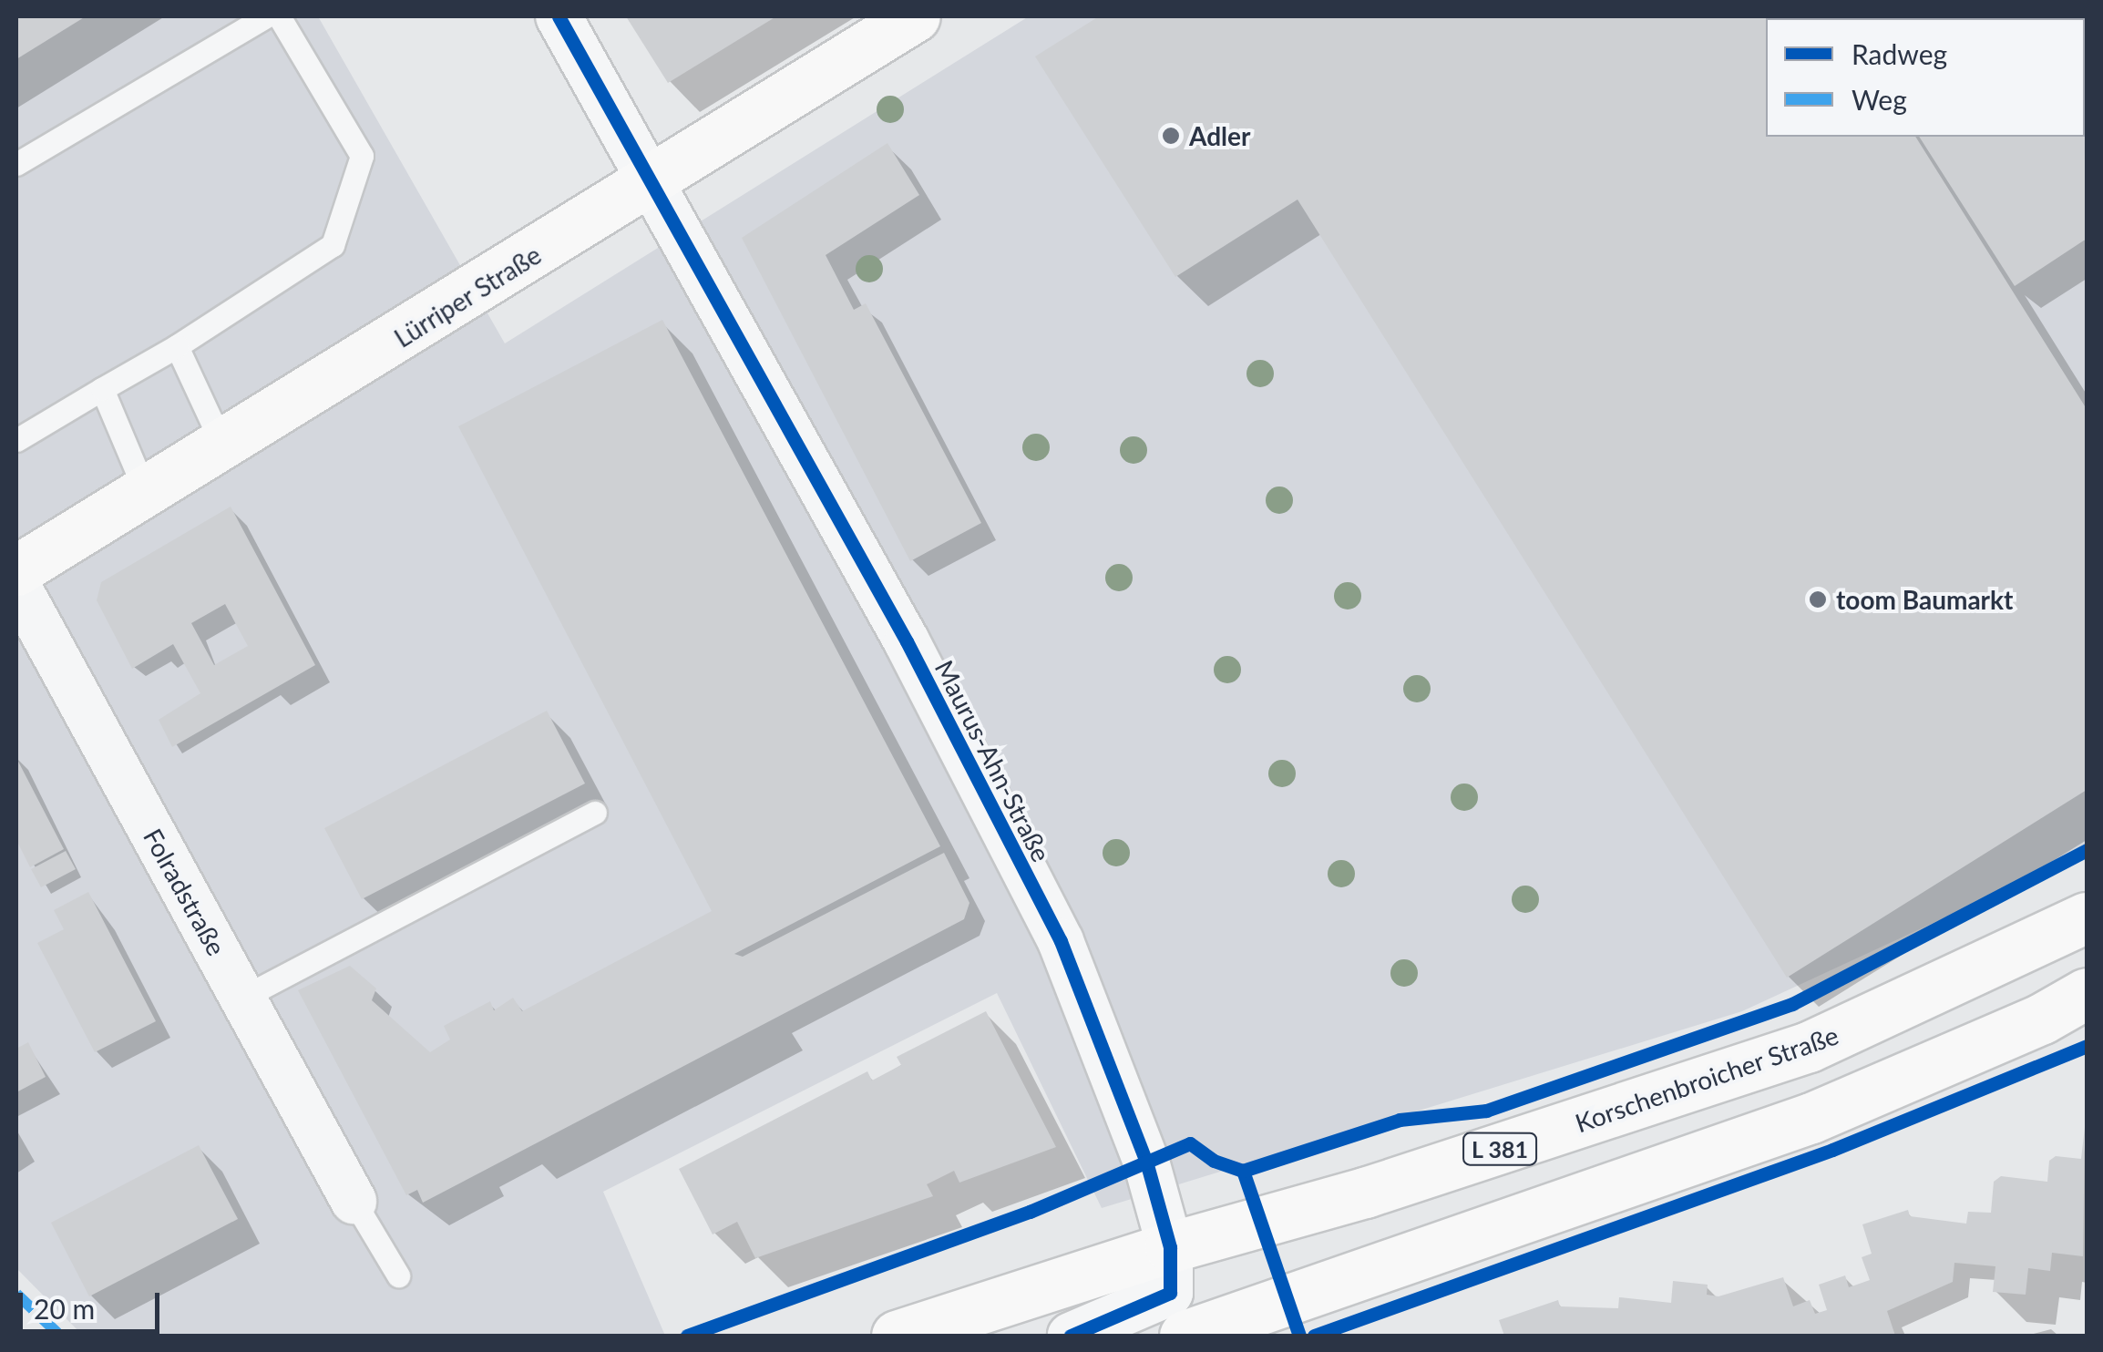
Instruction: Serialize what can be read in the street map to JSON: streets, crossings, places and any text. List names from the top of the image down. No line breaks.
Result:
{"streets":{"main road":["Lürriper Straße","Korschenbroicher Straße","L 381"],"street":["Maurus-Ahn-Straße","Folradstraße"]},"crossings":[["Lürriper Straße","Maurus-Ahn-Straße"],["Maurus-Ahn-Straße","Korschenbroicher Straße"]],"places":["Adler","toom Baumarkt"],"legend":["Radweg","Weg"],"scale_bar":"20 m"}
